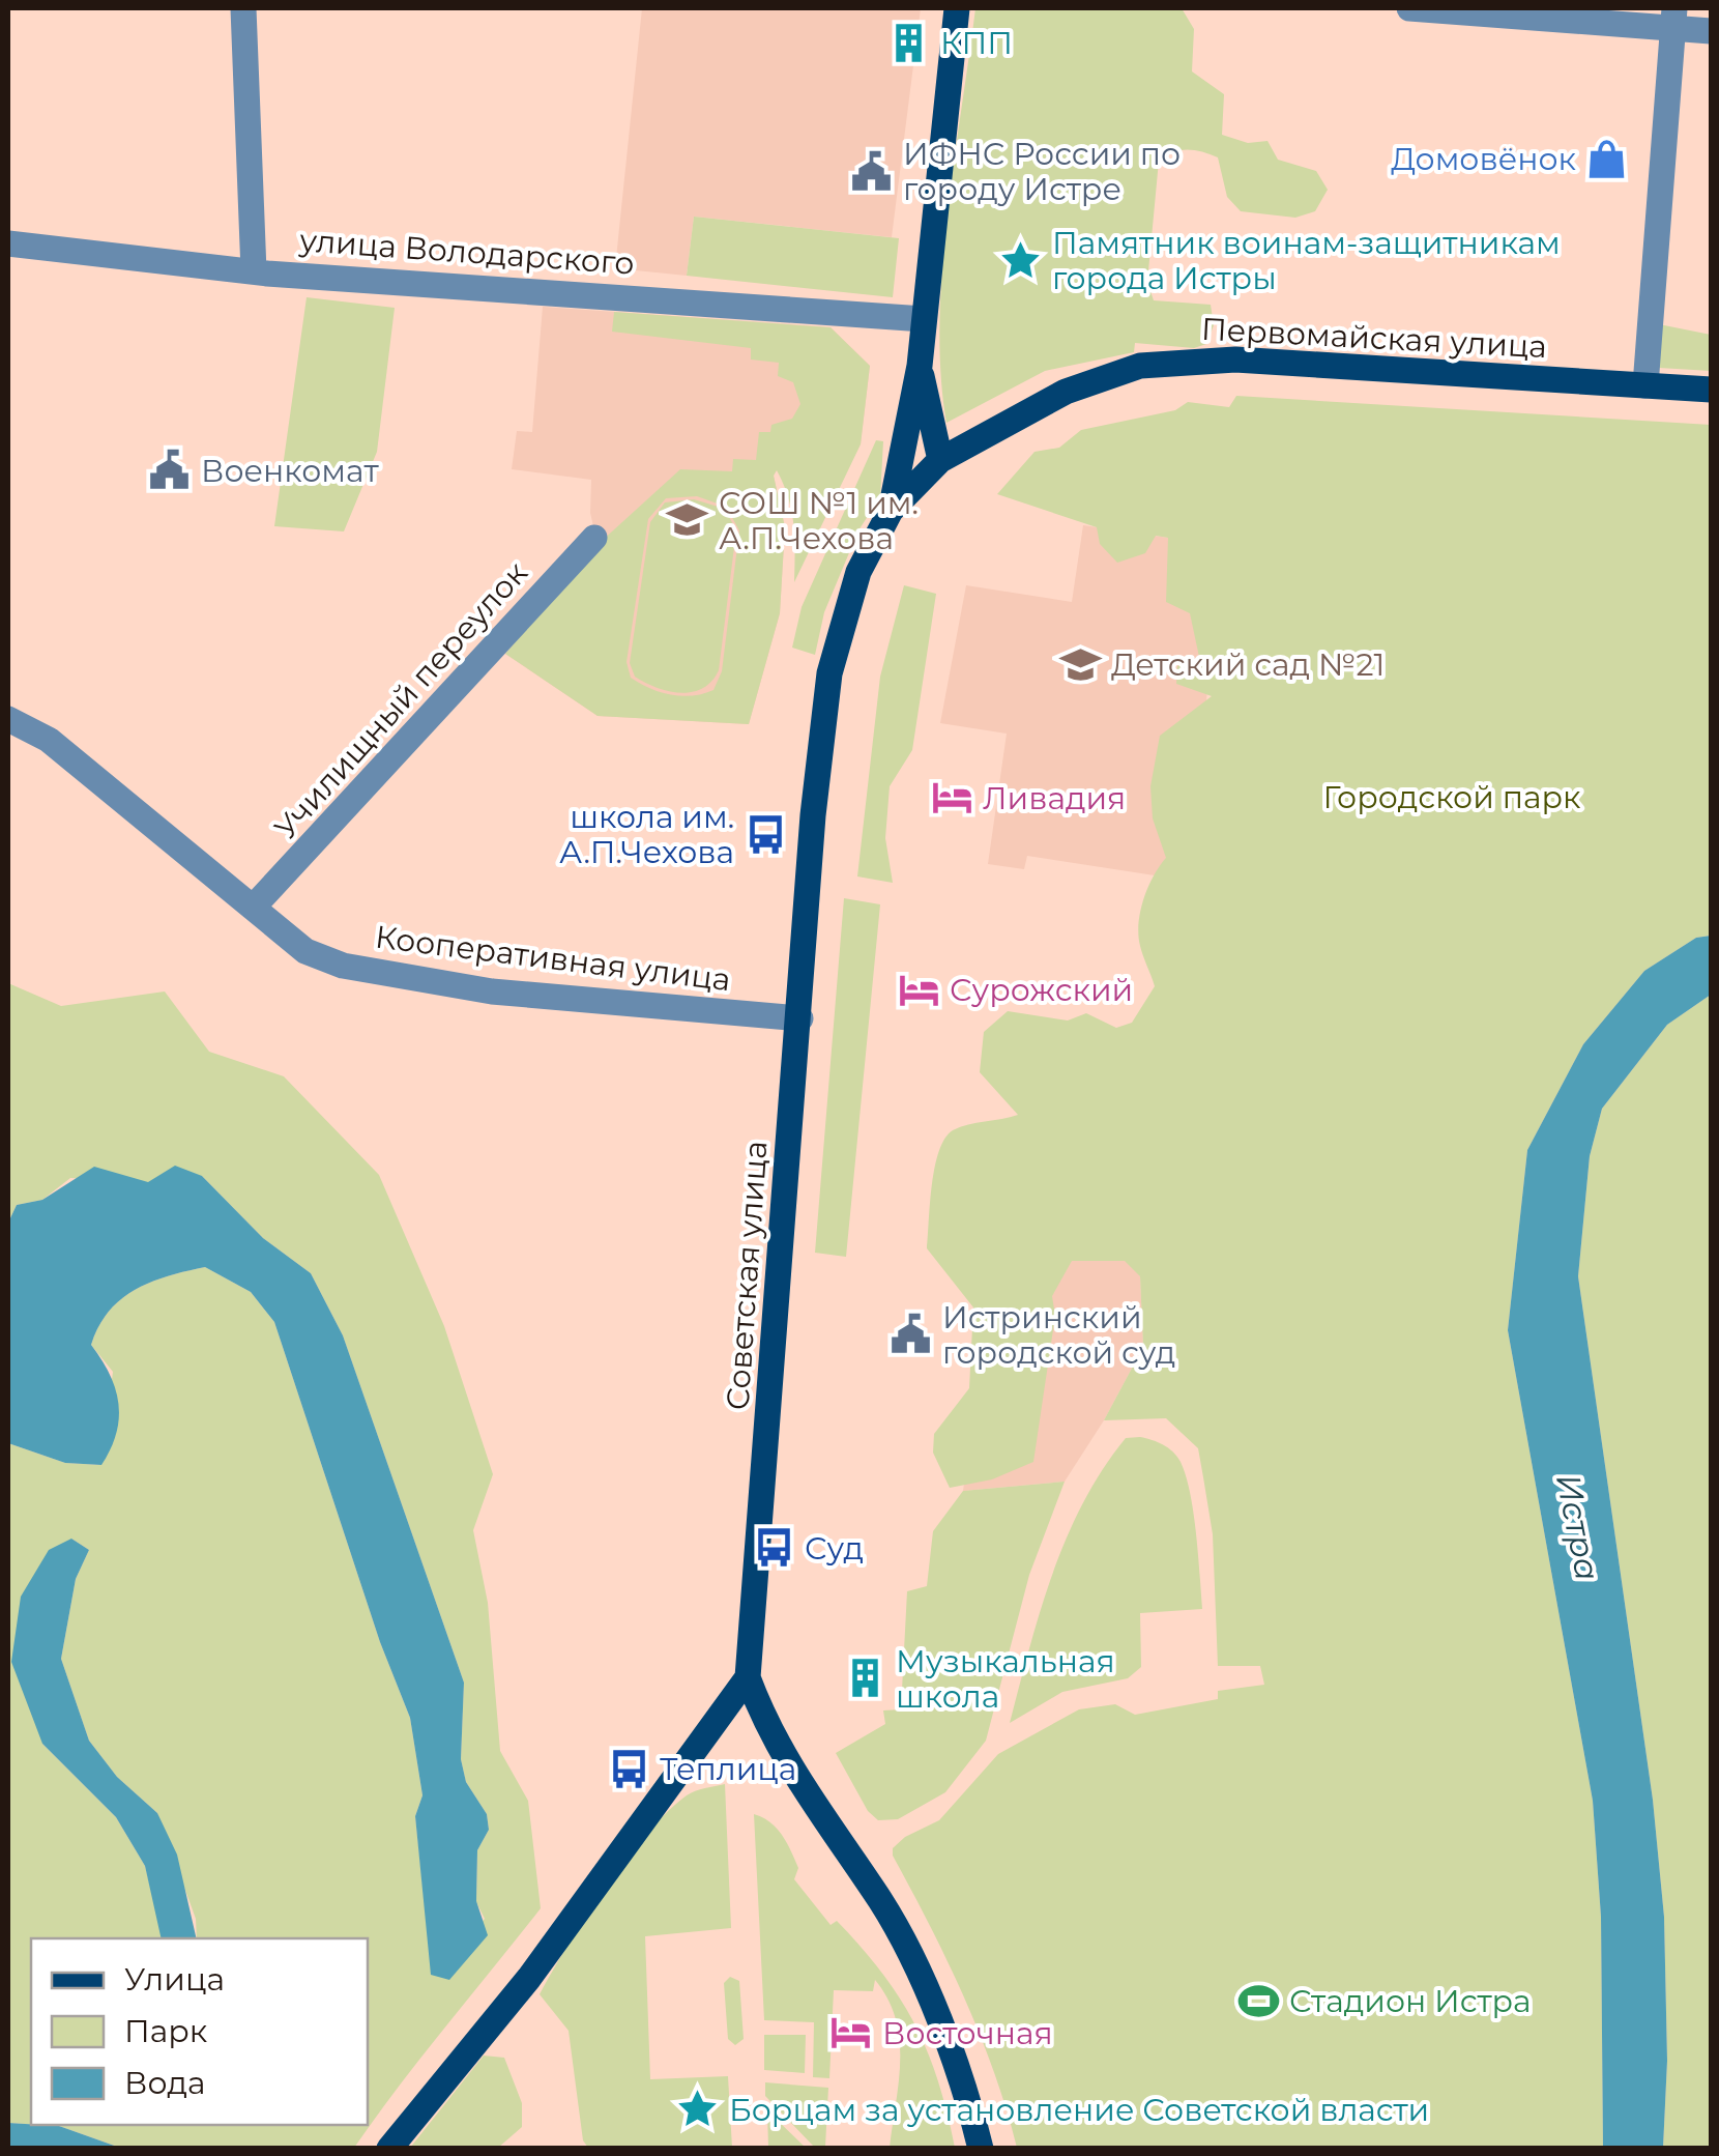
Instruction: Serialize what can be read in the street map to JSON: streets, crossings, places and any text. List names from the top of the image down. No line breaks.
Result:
{"streets":{"main road":["Первомайская улица","Советская улица"],"street":["улица Володарского","Училищный переулок","Кооперативная улица"]},"crossings":[["улица Володарского","Советская улица"],["Первомайская улица","Советская улица"],["Училищный переулок","Кооперативная улица"],["Кооперативная улица","Советская улица"]],"water":["Истра"],"parks":["Городской парк"],"places":{"building":["КПП","Музыкальная школа"],"shop":["Домовёнок"],"public building":["ИФНС России по городу Истре","Военкомат","Истринский городской суд"],"place":["Памятник воинам-защитникам города Истры","Борцам за установление Советской власти"],"school or university":["СОШ №1 им. А.П.Чехова","Детский сад №21"],"hotel":["Ливадия","Сурожский","Восточная"],"bus stop":["школа им. А.П.Чехова","Суд","Теплица"],"sports":["Стадион Истра"]},"legend":["Улица","Парк","Вода"]}
